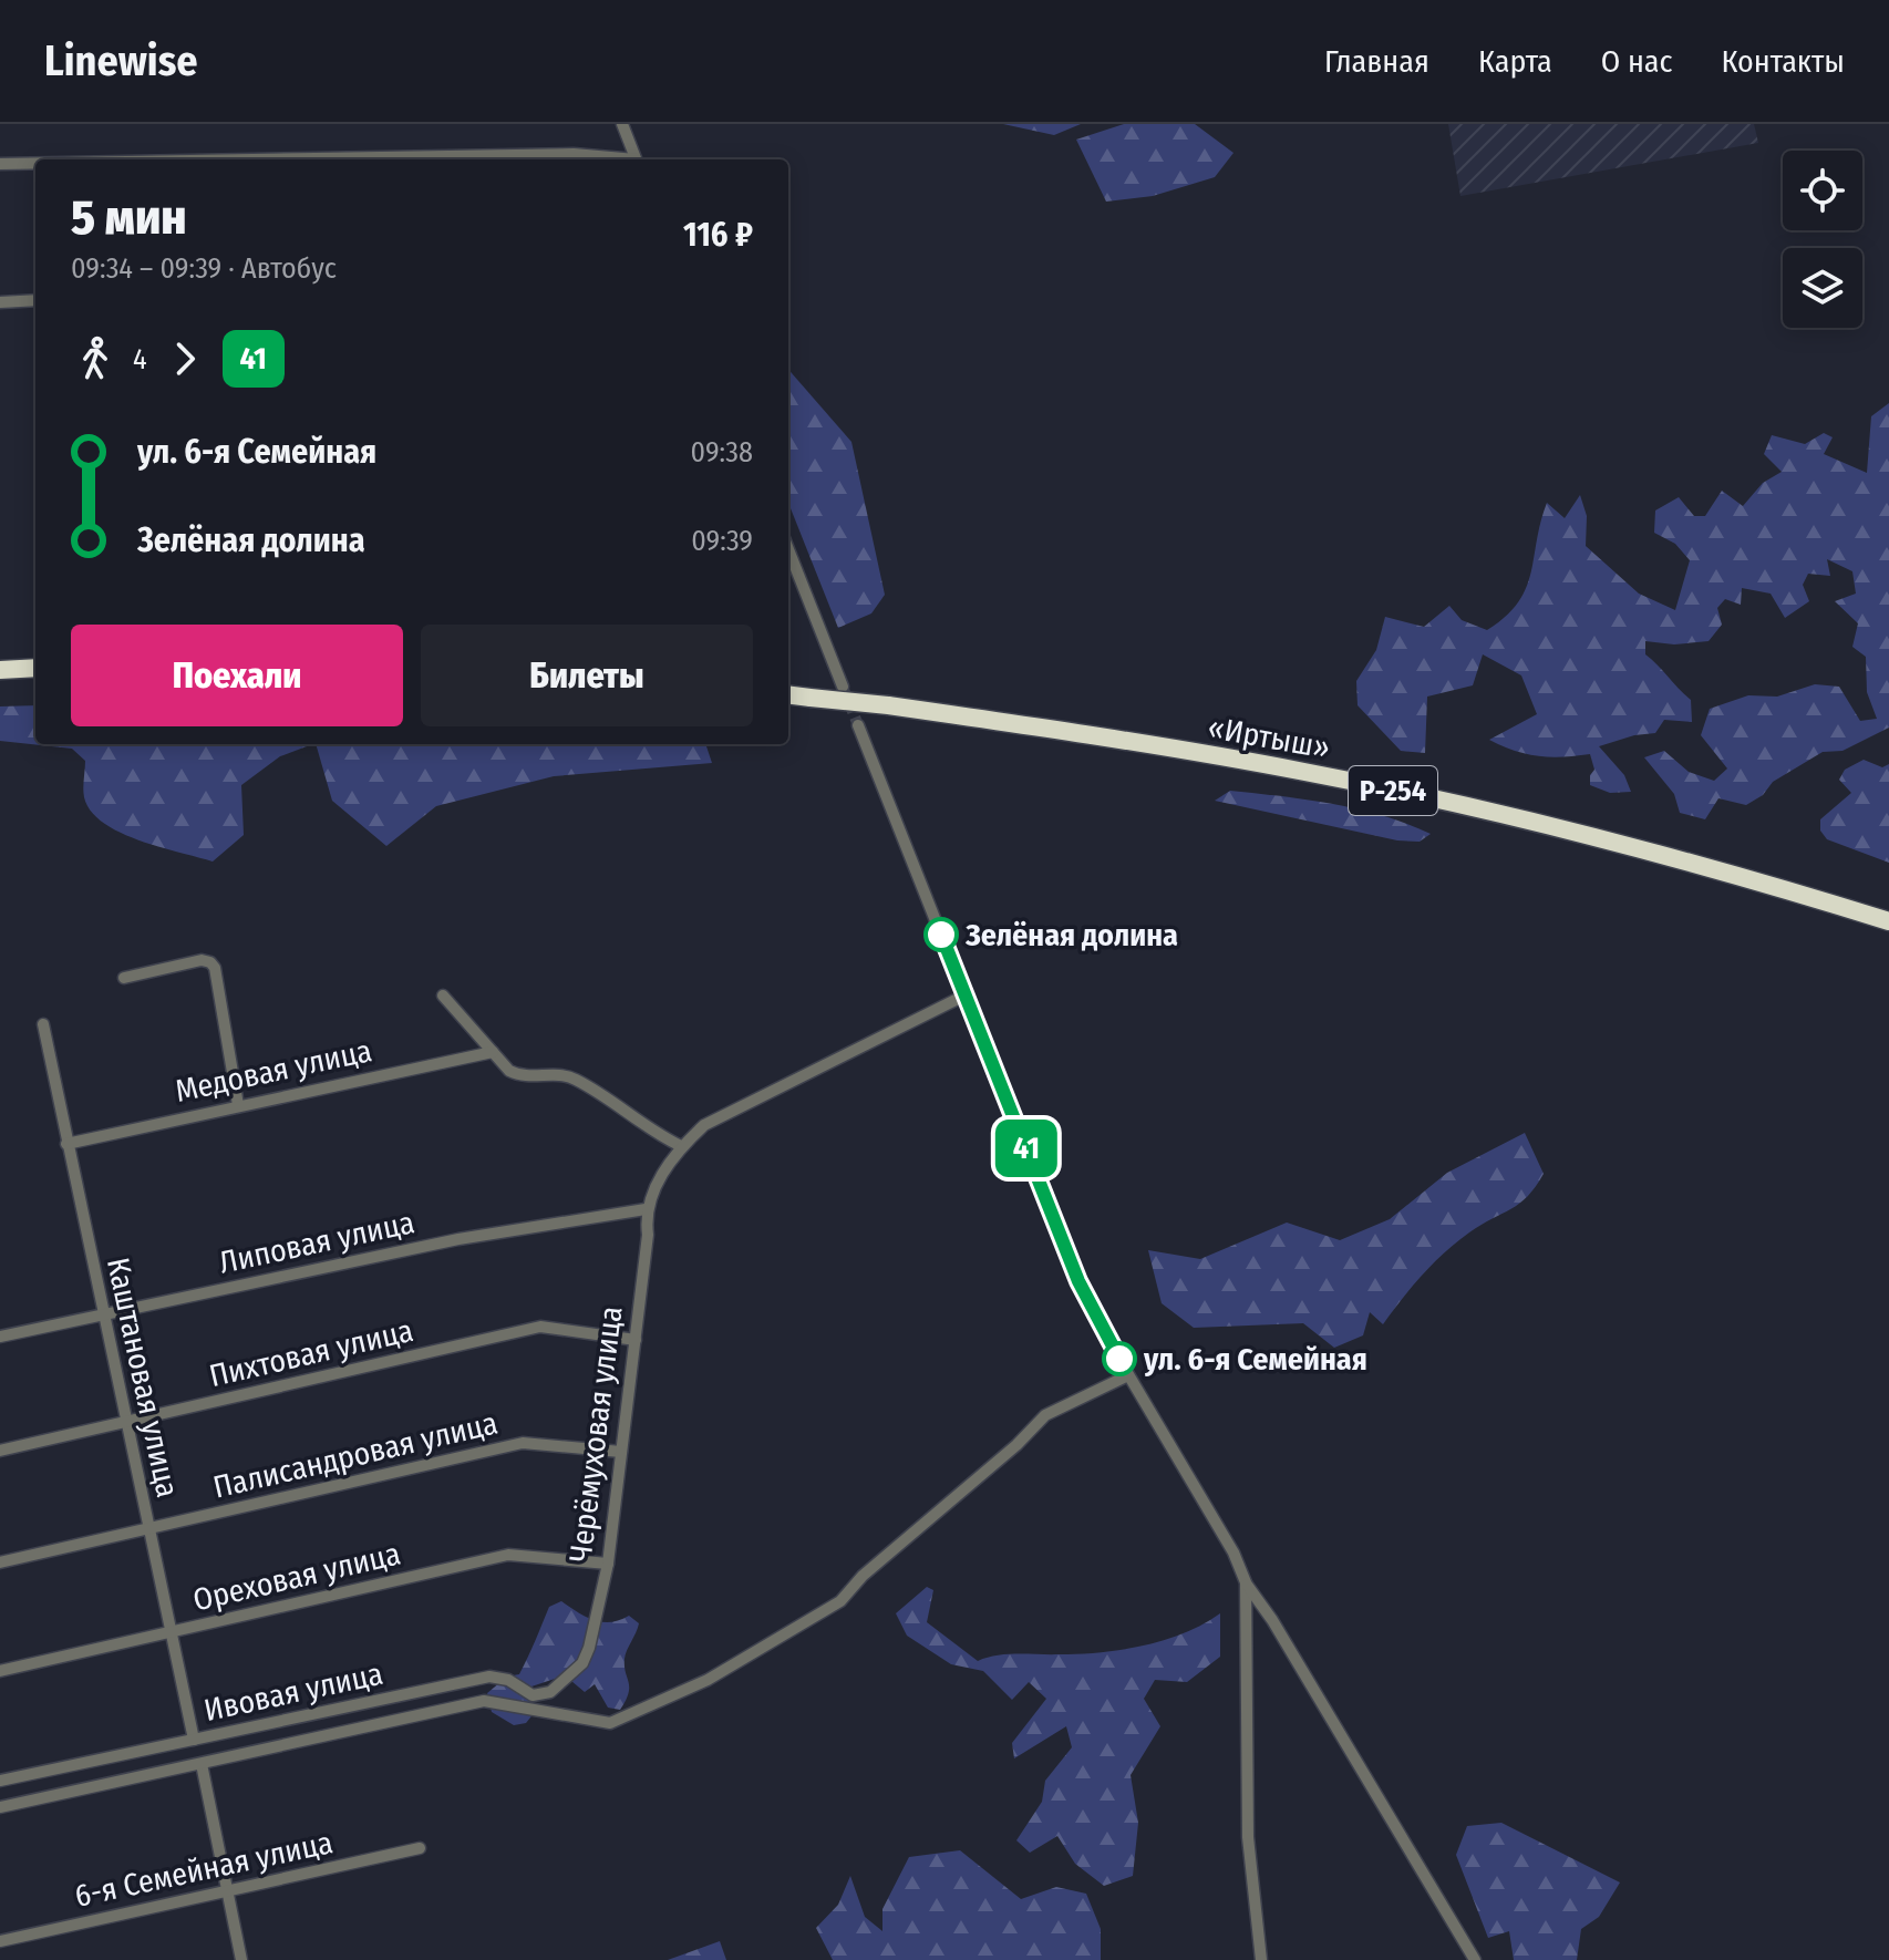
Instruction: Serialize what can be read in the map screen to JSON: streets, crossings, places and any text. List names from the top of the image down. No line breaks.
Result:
{"streets":{"highway":["«Иртыш»","Р-254"],"street":["Медовая улица","Липовая улица","Пихтовая улица","Каштановая улица","Черёмуховая улица","Палисандровая улица","Ореховая улица","Ивовая улица","6-я Семейная улица"]},"crossings":[["Медовая улица","Каштановая улица"],["Липовая улица","Каштановая улица"],["Липовая улица","Черёмуховая улица"],["Пихтовая улица","Каштановая улица"],["Пихтовая улица","Черёмуховая улица"],["Каштановая улица","Палисандровая улица"],["Каштановая улица","Ореховая улица"],["Каштановая улица","Ивовая улица"],["Черёмуховая улица","Палисандровая улица"],["Черёмуховая улица","Ореховая улица"],["Черёмуховая улица","Ивовая улица"]],"places":["Зелёная долина","ул. 6-я Семейная"],"lines":["bus line 41"],"page":{"header":"Linewise","nav":["Главная","Карта","О нас","Контакты"],"on_map":"41","heading":["5 мин","09:34 – 09:39 · Автобус","116 ₽"],"legs":["4","41"],"list":[{"name":"ул. 6-я Семейная","value":"09:38"},{"name":"Зелёная долина","value":"09:39"}],"buttons":["Поехали","Билеты"]}}
